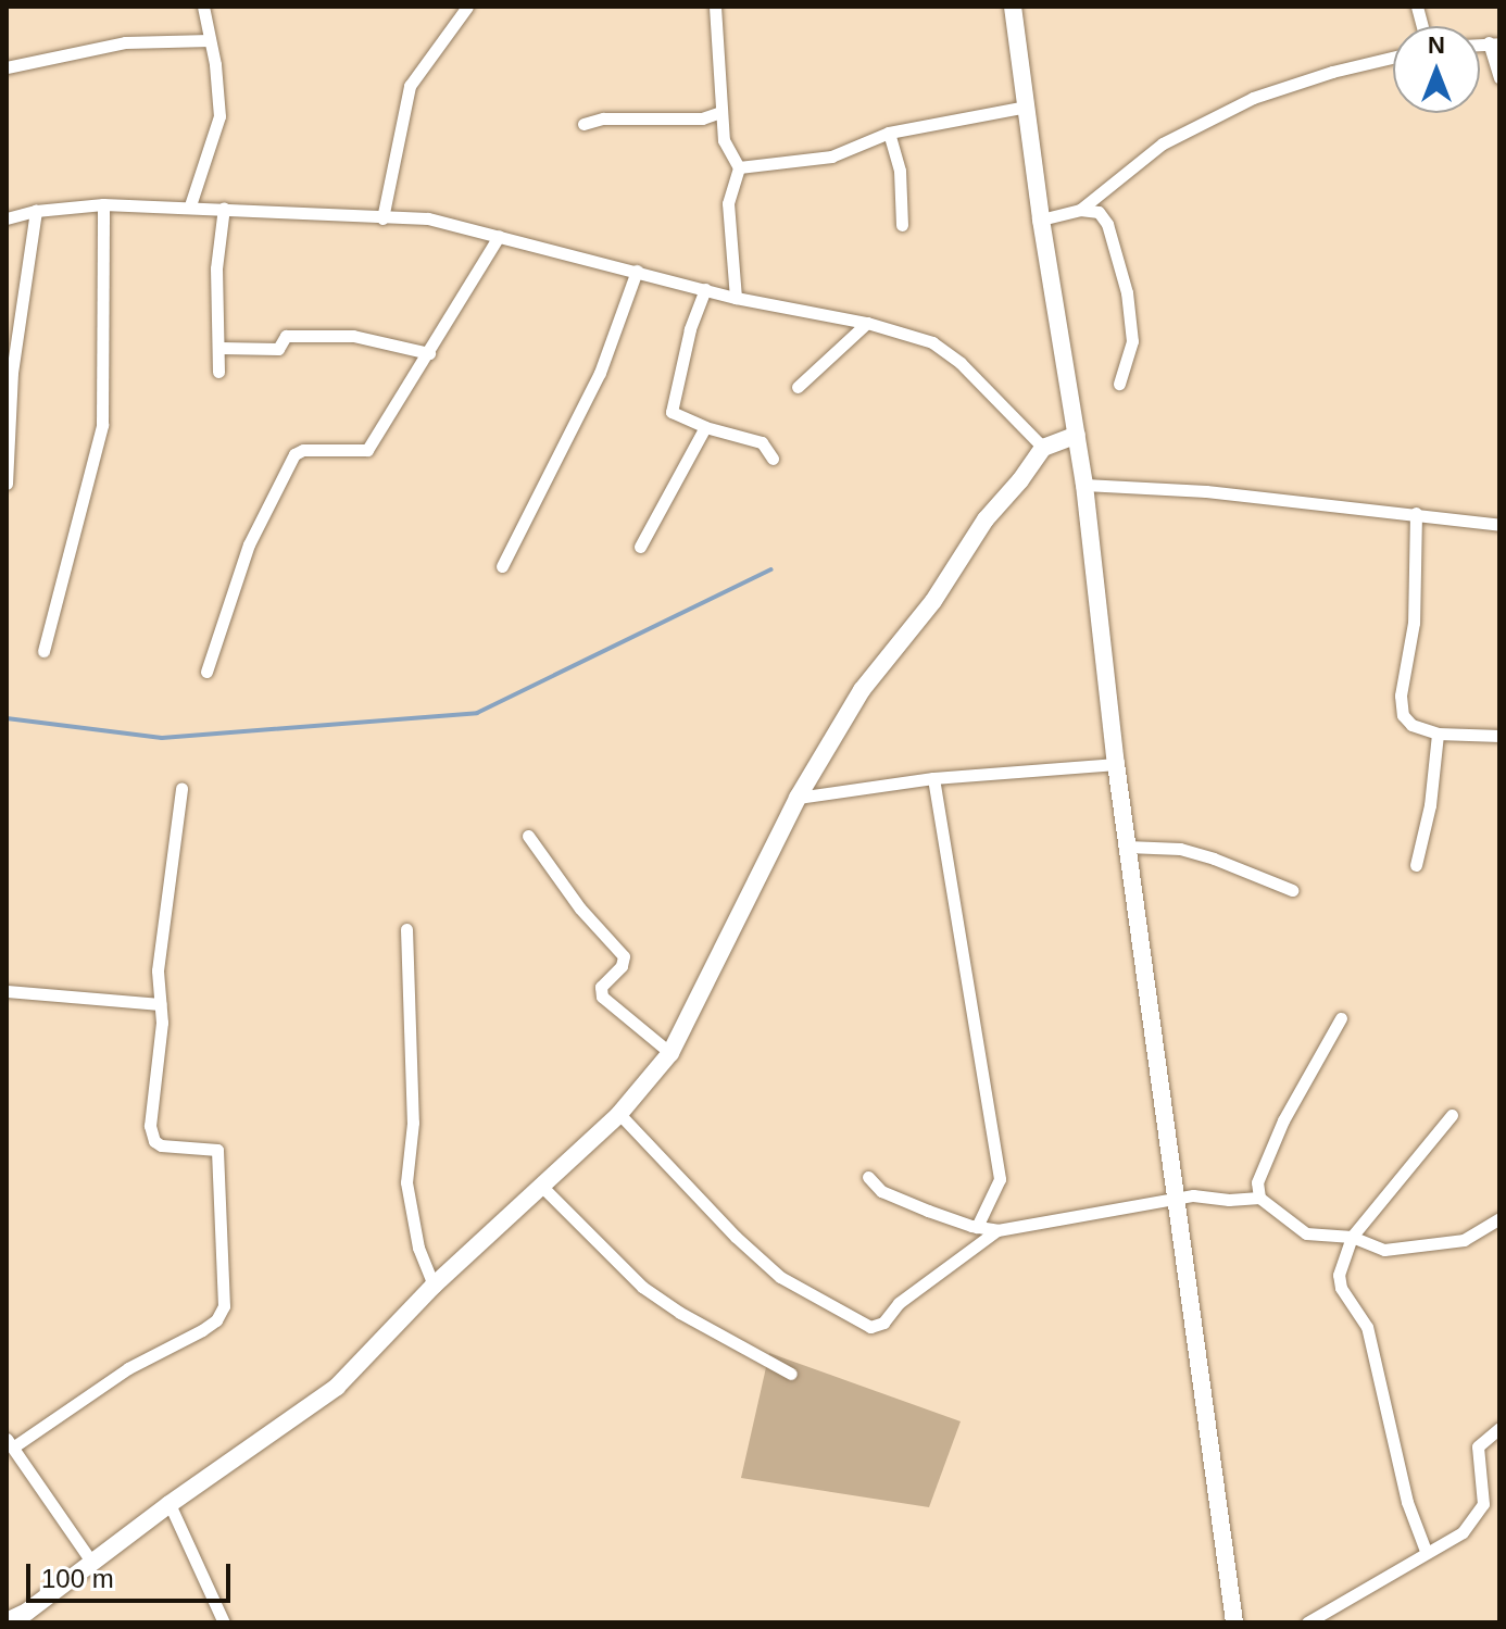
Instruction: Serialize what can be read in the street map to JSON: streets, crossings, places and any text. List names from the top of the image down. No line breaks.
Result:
{"scale_bar":"100 m","north":"top"}
